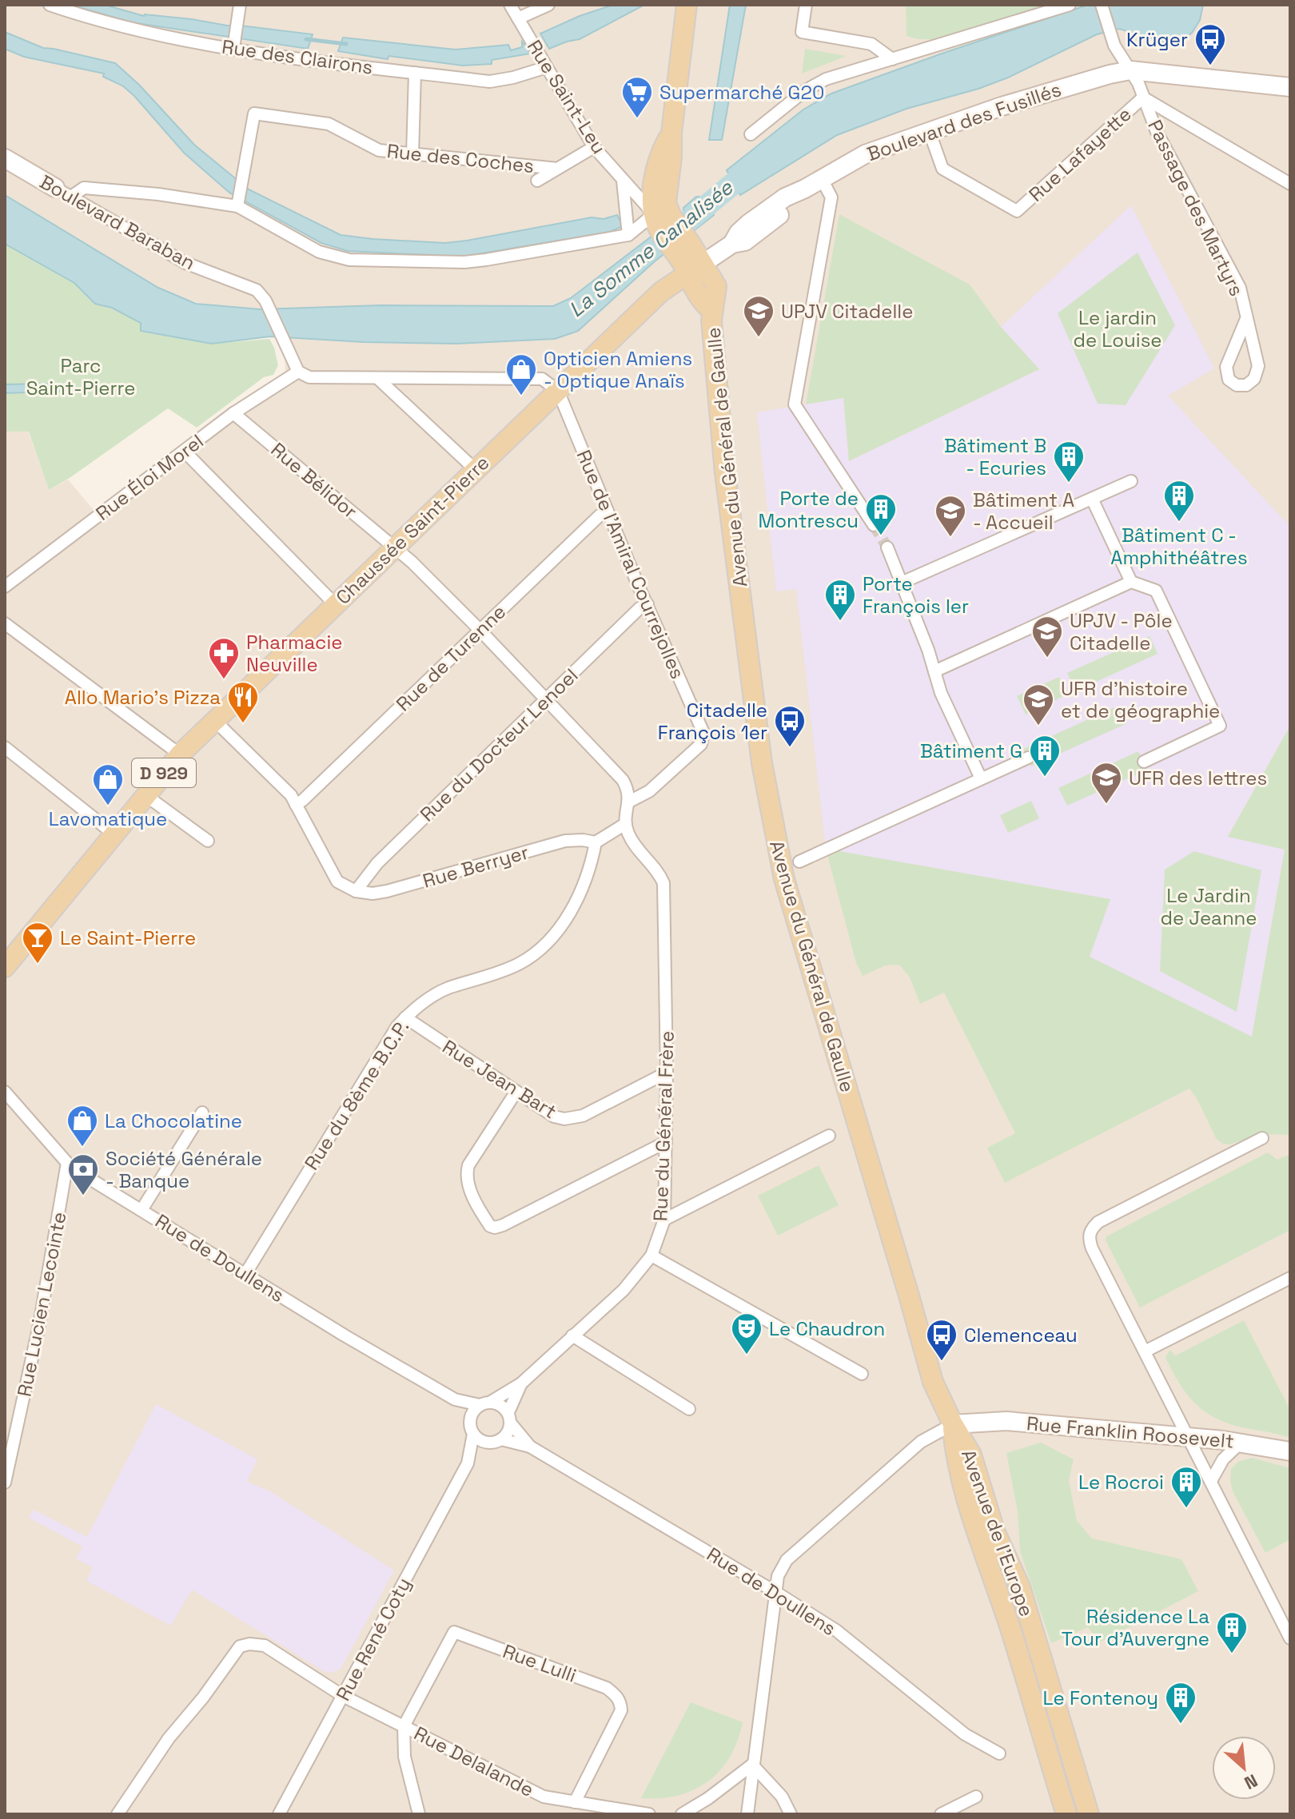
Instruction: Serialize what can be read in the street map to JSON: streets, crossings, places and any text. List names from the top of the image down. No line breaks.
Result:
{"streets":{"main road":["Avenue du Général de Gaulle","Chaussée Saint-Pierre","D 929","Avenue de l'Europe"],"street":["Rue des Clairons","Rue Saint-Leu","Boulevard des Fusillés","Rue Lafayette","Rue des Coches","Passage des Martyrs","Boulevard Baraban","Rue Éloi Morel","Rue Bélidor","Rue de l'Amiral Courrejolles","Rue de Turenne","Rue du Docteur Lenoel","Rue Berryer","Rue Jean Bart","Rue du 8ème B.C.P.","Rue du Général Frère","Rue de Doullens","Rue Lucien Lecointe","Rue Franklin Roosevelt","Rue René Coty","Rue Lulli","Rue Delalande"]},"crossings":[["Rue des Clairons","Rue Saint-Leu"],["Rue Saint-Leu","Rue des Coches"],["Rue Saint-Leu","Avenue du Général de Gaulle"],["Boulevard des Fusillés","Rue Lafayette"],["Boulevard des Fusillés","Passage des Martyrs"],["Boulevard des Fusillés","Avenue du Général de Gaulle"],["Boulevard des Fusillés","Chaussée Saint-Pierre"],["Rue Lafayette","Passage des Martyrs"],["Boulevard Baraban","Rue Éloi Morel"],["Avenue du Général de Gaulle","Chaussée Saint-Pierre"],["Avenue du Général de Gaulle","Rue Franklin Roosevelt"],["Avenue du Général de Gaulle","Avenue de l'Europe"],["Rue Éloi Morel","Rue Bélidor"],["Rue Bélidor","Chaussée Saint-Pierre"],["Rue Bélidor","Rue de l'Amiral Courrejolles"],["Rue Bélidor","Rue de Turenne"],["Rue Bélidor","Rue du Docteur Lenoel"],["Chaussée Saint-Pierre","Rue de l'Amiral Courrejolles"],["Rue de l'Amiral Courrejolles","Rue de Turenne"],["Rue de l'Amiral Courrejolles","Rue du Docteur Lenoel"],["Rue du Docteur Lenoel","Rue Berryer"],["Rue Berryer","Rue du 8ème B.C.P."],["Rue Jean Bart","Rue du 8ème B.C.P."],["Rue Jean Bart","Rue du Général Frère"],["Rue du 8ème B.C.P.","Rue de Doullens"],["Rue du Général Frère","Rue de Doullens"],["Rue du Général Frère","Rue René Coty"],["Rue de Doullens","Rue Lucien Lecointe"],["Rue de Doullens","Rue René Coty"],["Rue Franklin Roosevelt","Avenue de l'Europe"],["Rue René Coty","Rue Delalande"],["Rue Lulli","Rue Delalande"]],"water":["La Somme Canalisée"],"parks":["Le jardin de Louise","Parc Saint-Pierre","Le Jardin de Jeanne"],"places":{"bus stop":["Krüger","Citadelle François 1er","Clemenceau"],"supermarket":["Supermarché G20"],"school or university":["UPJV Citadelle","Bâtiment A - Accueil","UPJV - Pôle Citadelle","UFR d'histoire et de géographie","UFR des lettres"],"shop":["Opticien Amiens - Optique Anaïs","Lavomatique","La Chocolatine"],"building":["Bâtiment B - Ecuries","Bâtiment C - Amphithéâtres","Porte de Montrescu","Porte François Ier","Bâtiment G","Le Rocroi","Résidence La Tour d'Auvergne","Le Fontenoy"],"pharmacy":["Pharmacie Neuville"],"restaurant":["Allo Mario's Pizza"],"bar":["Le Saint-Pierre"],"bank":["Société Générale - Banque"],"theatre":["Le Chaudron"]},"north":"bottom right"}
